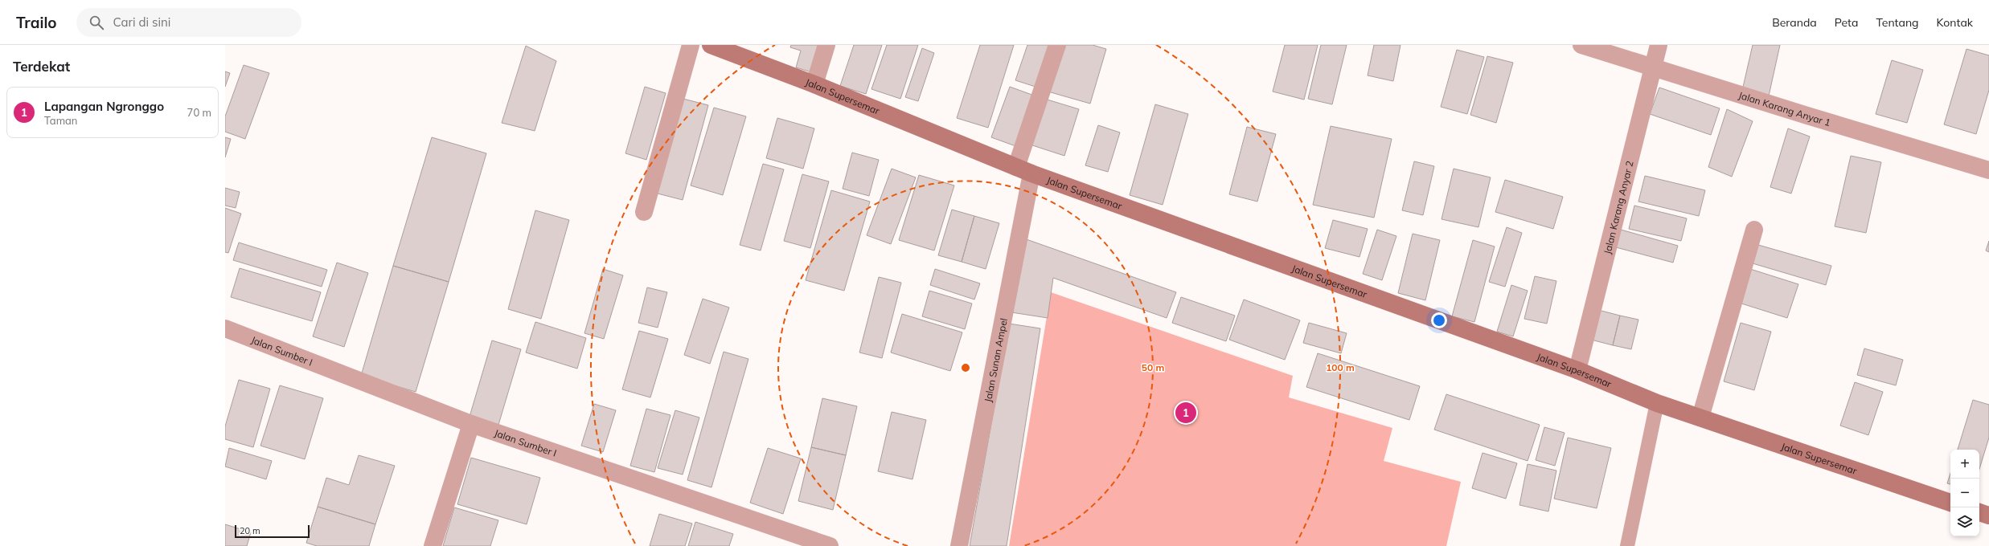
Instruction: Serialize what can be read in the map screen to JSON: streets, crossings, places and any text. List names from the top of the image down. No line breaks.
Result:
{"streets":{"main road":["Jalan Supersemar"],"street":["Jalan Karang Anyar 1","Jalan Karang Anyar 2","Jalan Sumber I","Jalan Sunan Ampel"]},"crossings":[["Jalan Supersemar","Jalan Karang Anyar 2"],["Jalan Supersemar","Jalan Sunan Ampel"],["Jalan Karang Anyar 1","Jalan Karang Anyar 2"]],"scale_bar":"20 m","page":{"header":"Trailo","search":"Cari di sini","nav":["Beranda","Peta","Tentang","Kontak"],"heading":"Terdekat","list":[{"mark":"1","name":"Lapangan Ngronggo","note":"Taman","value":"70 m"}],"pins":"1","map_buttons":["+","−"],"scale":"20 m"},"rings":["50 m","100 m"]}
